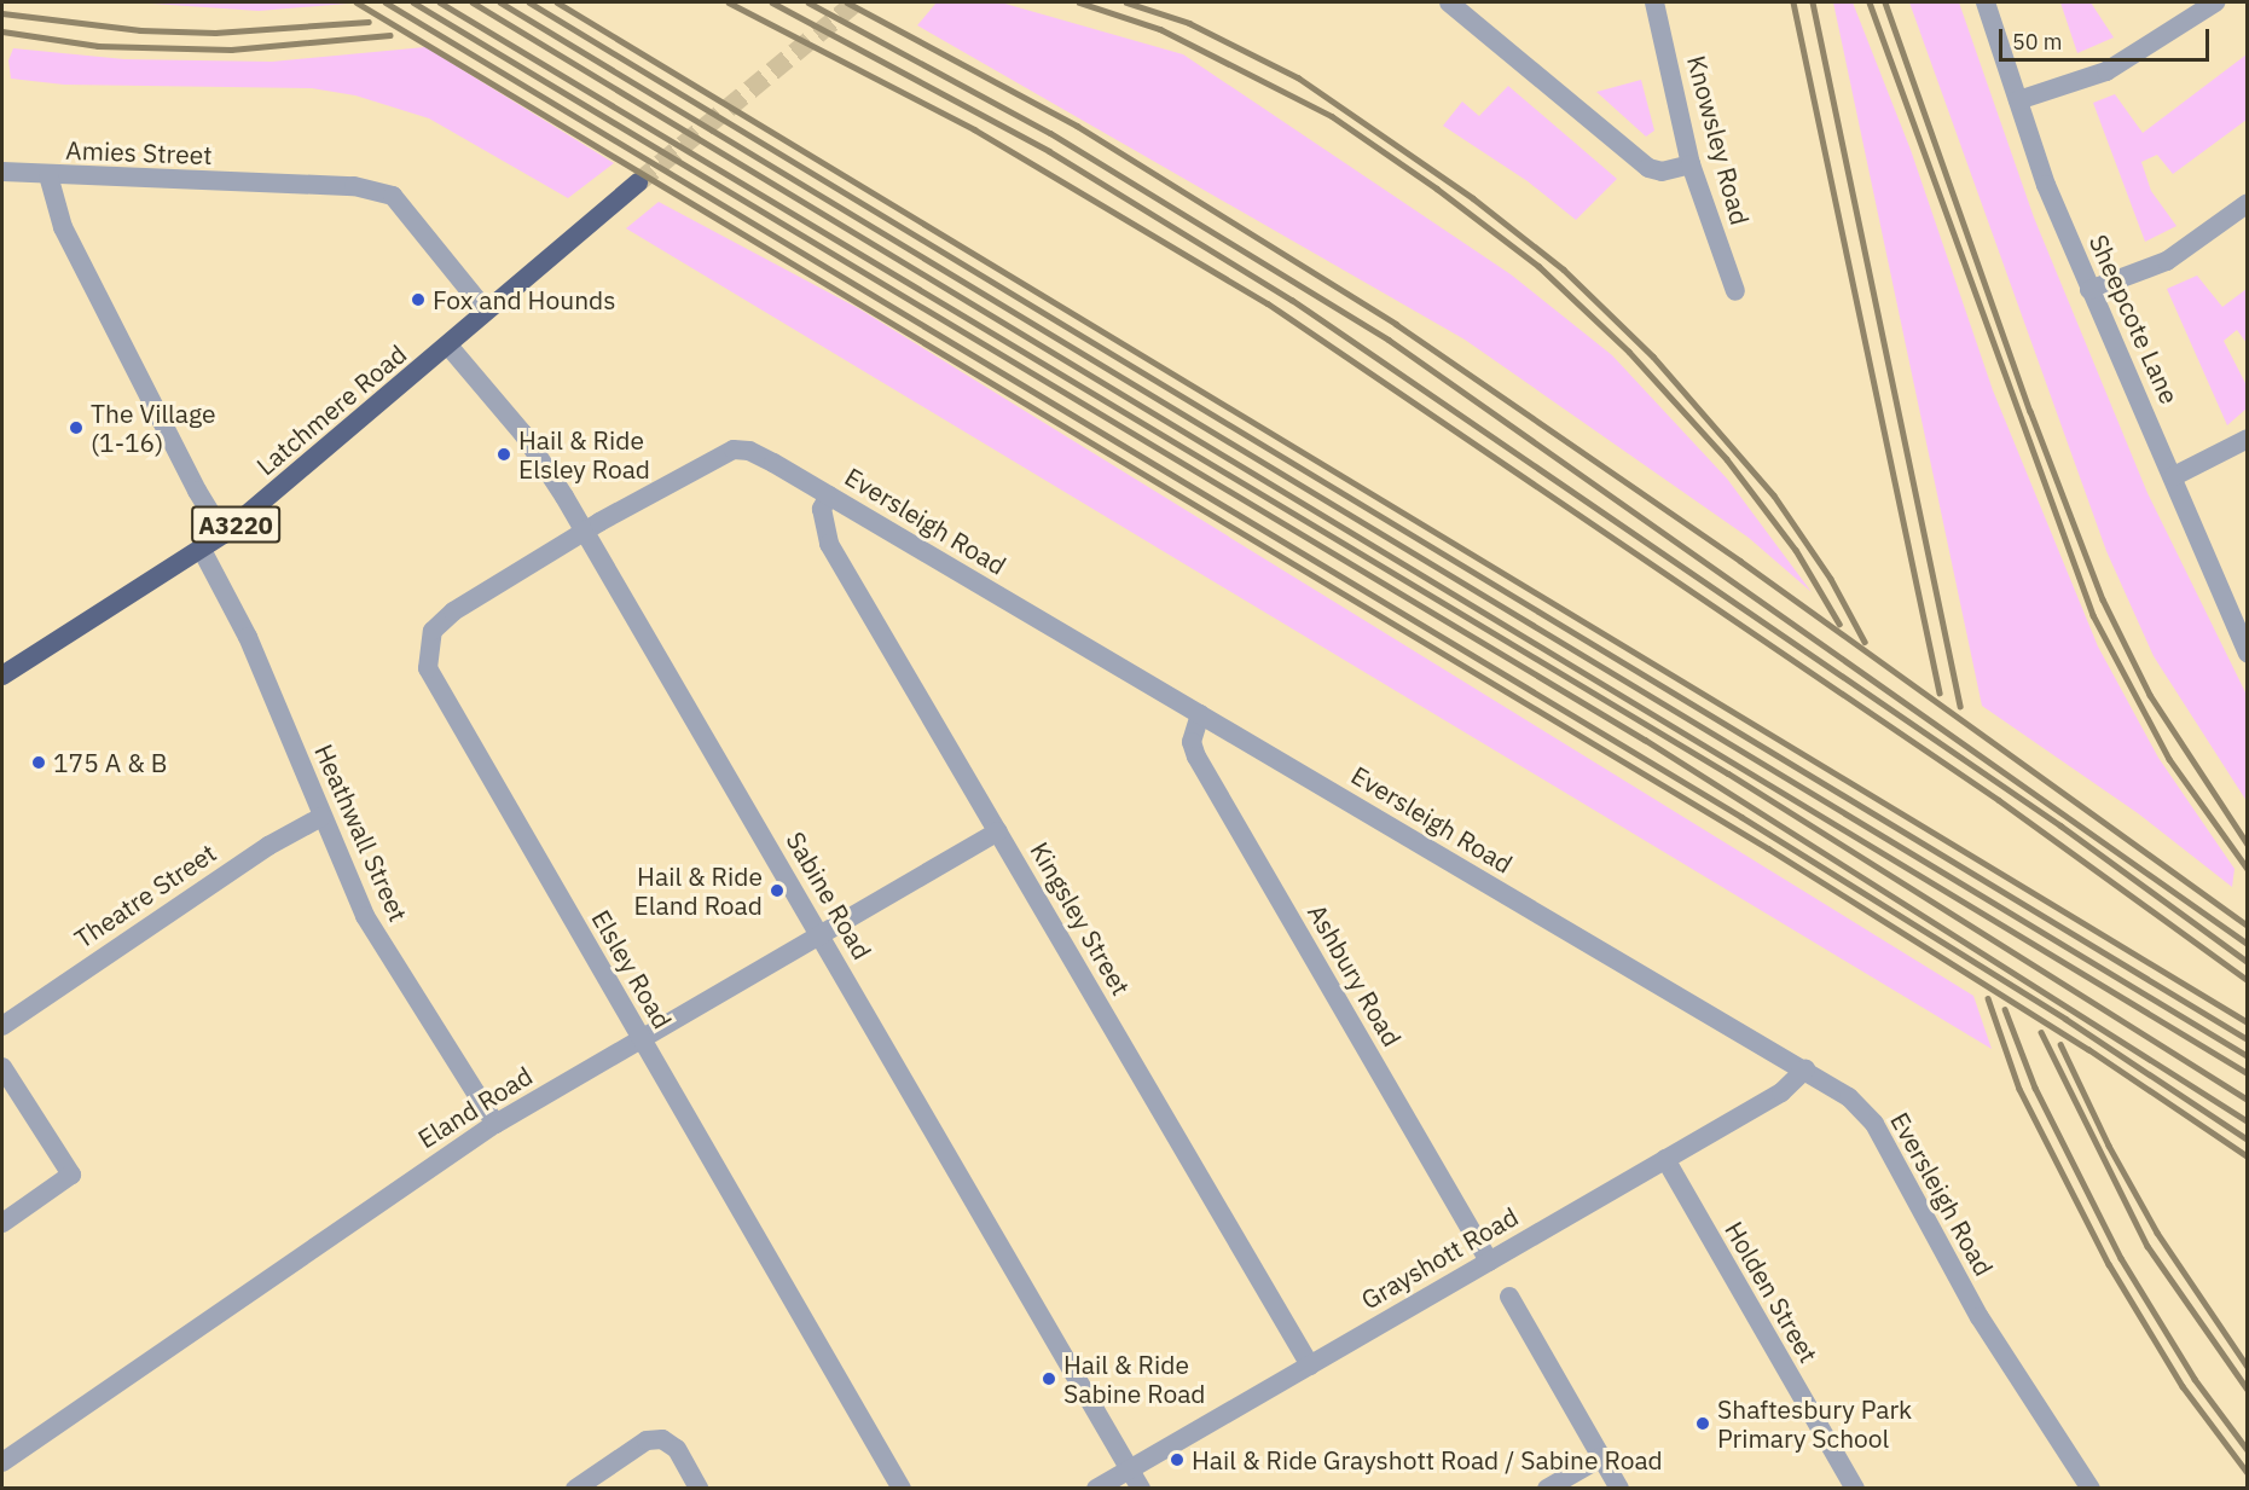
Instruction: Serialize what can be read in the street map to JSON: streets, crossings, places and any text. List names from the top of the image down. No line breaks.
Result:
{"streets":{"highway":["Latchmere Road","A3220"],"street":["Knowsley Road","Amies Street","Sheepcote Lane","Eversleigh Road","Heathwall Street","Theatre Street","Sabine Road","Kingsley Street","Elsley Road","Ashbury Road","Eland Road","Grayshott Road","Holden Street"]},"crossings":[["Amies Street","Latchmere Road"],["Latchmere Road","Heathwall Street"],["Latchmere Road","Sabine Road"],["Eversleigh Road","Sabine Road"],["Eversleigh Road","Kingsley Street"],["Eversleigh Road","Elsley Road"],["Eversleigh Road","Ashbury Road"],["Eversleigh Road","Grayshott Road"],["Heathwall Street","Theatre Street"],["Heathwall Street","Eland Road"],["Sabine Road","Elsley Road"],["Sabine Road","Eland Road"],["Sabine Road","Grayshott Road"],["Kingsley Street","Eland Road"],["Kingsley Street","Grayshott Road"],["Elsley Road","Eland Road"],["Ashbury Road","Grayshott Road"],["Grayshott Road","Holden Street"]],"places":["Fox and Hounds","The Village (1-16)","Hail & Ride Elsley Road","175 A & B","Hail & Ride Eland Road","Hail & Ride Sabine Road","Shaftesbury Park Primary School","Hail & Ride Grayshott Road / Sabine Road"],"scale_bar":"50 m"}
